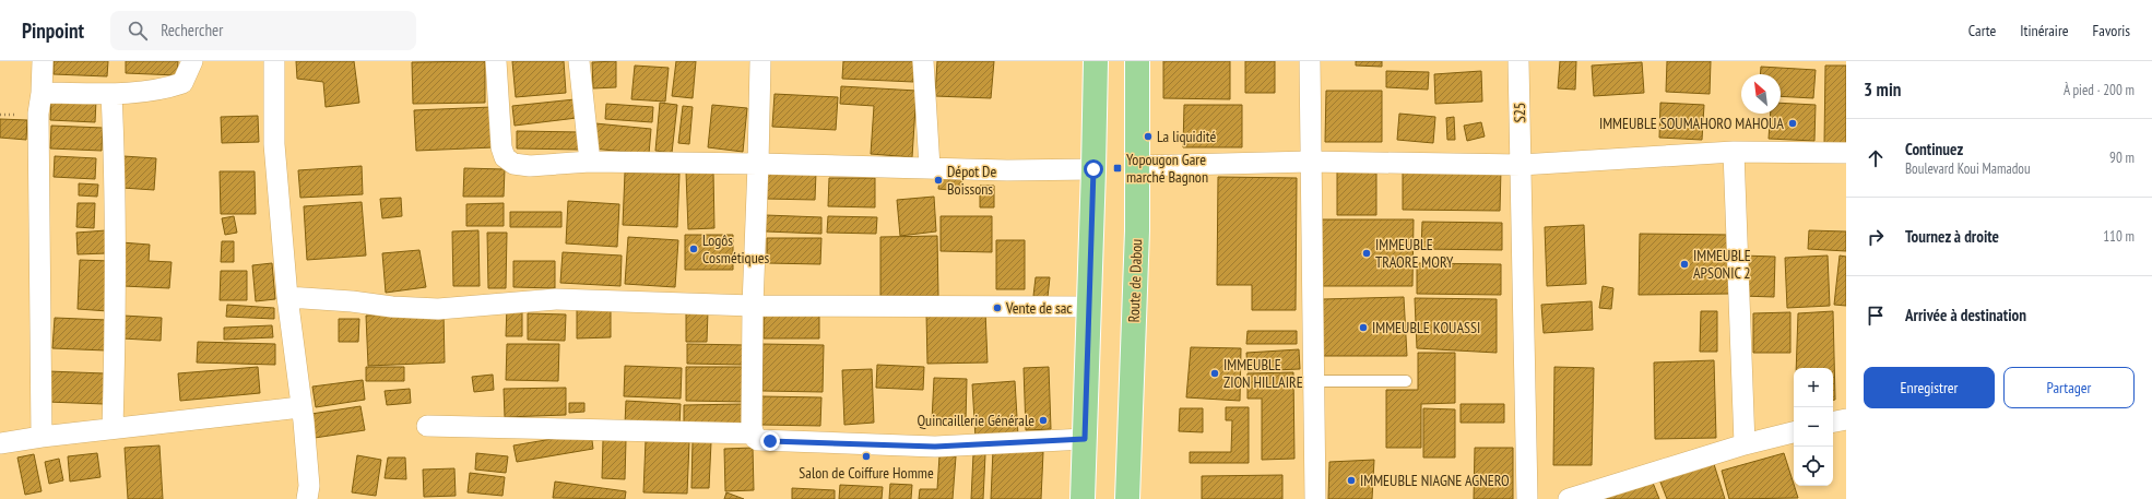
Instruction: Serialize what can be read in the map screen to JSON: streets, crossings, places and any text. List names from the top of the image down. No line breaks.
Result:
{"streets":{"main road":["Route de Dabou"],"street":["S25"]},"places":{"other":["IMMEUBLE SOUMAHORO MAHOUA","La liquidité","Dépot De Boissons","Logôs Cosmétiques","IMMEUBLE TRAORE MORY","IMMEUBLE APSONIC 2","Vente de sac","IMMEUBLE KOUASSI","IMMEUBLE ZION HILLAIRE","Quincaillerie Générale","Salon de Coiffure Homme","IMMEUBLE NIAGNE AGNERO"],"transit":["Yopougon Gare marché Bagnon"]},"north":"top left","page":{"header":"Pinpoint","search":"Rechercher","nav":["Carte","Itinéraire","Favoris"],"heading":["3 min","À pied · 200 m"],"list":[["Continuez","Boulevard Koui Mamadou","90 m"],["Tournez à droite","110 m"],"Arrivée à destination"],"buttons":["Enregistrer","Partager"],"map_buttons":["+","−"]}}
